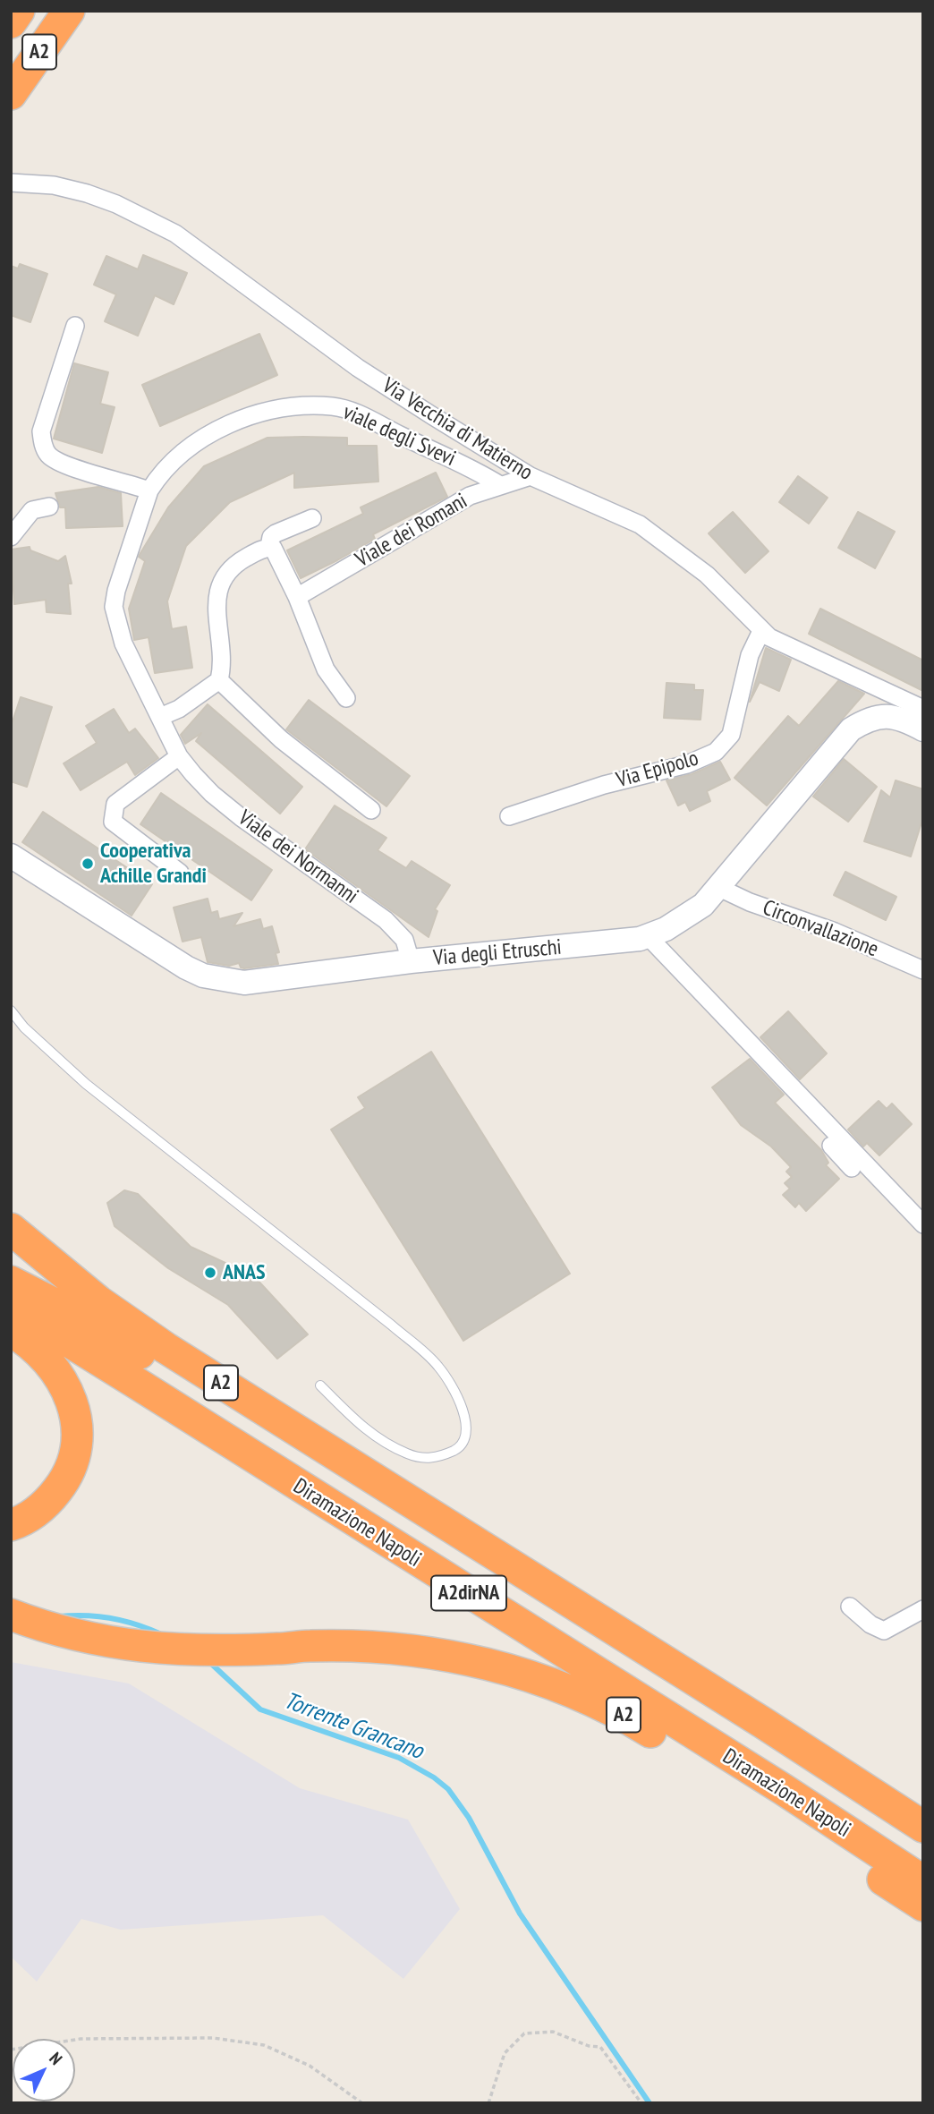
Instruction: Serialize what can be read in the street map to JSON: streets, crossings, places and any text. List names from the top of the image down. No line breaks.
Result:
{"streets":{"highway":["A2","Diramazione Napoli","A2dirNA"],"main road":["Via degli Etruschi"],"street":["Via Vecchia di Matierno","viale degli Svevi","Viale dei Romani","Via Epipolo","Viale dei Normanni","Circonvallazione"]},"crossings":[["Via Vecchia di Matierno","Viale dei Romani"],["Via Vecchia di Matierno","Via Epipolo"],["Via Vecchia di Matierno","Via degli Etruschi"],["viale degli Svevi","Viale dei Romani"],["viale degli Svevi","Viale dei Normanni"],["Viale dei Normanni","Via degli Etruschi"],["Circonvallazione","Via degli Etruschi"]],"water":["Torrente Grancano"],"places":["Cooperativa Achille Grandi","ANAS"],"north":"top right"}
